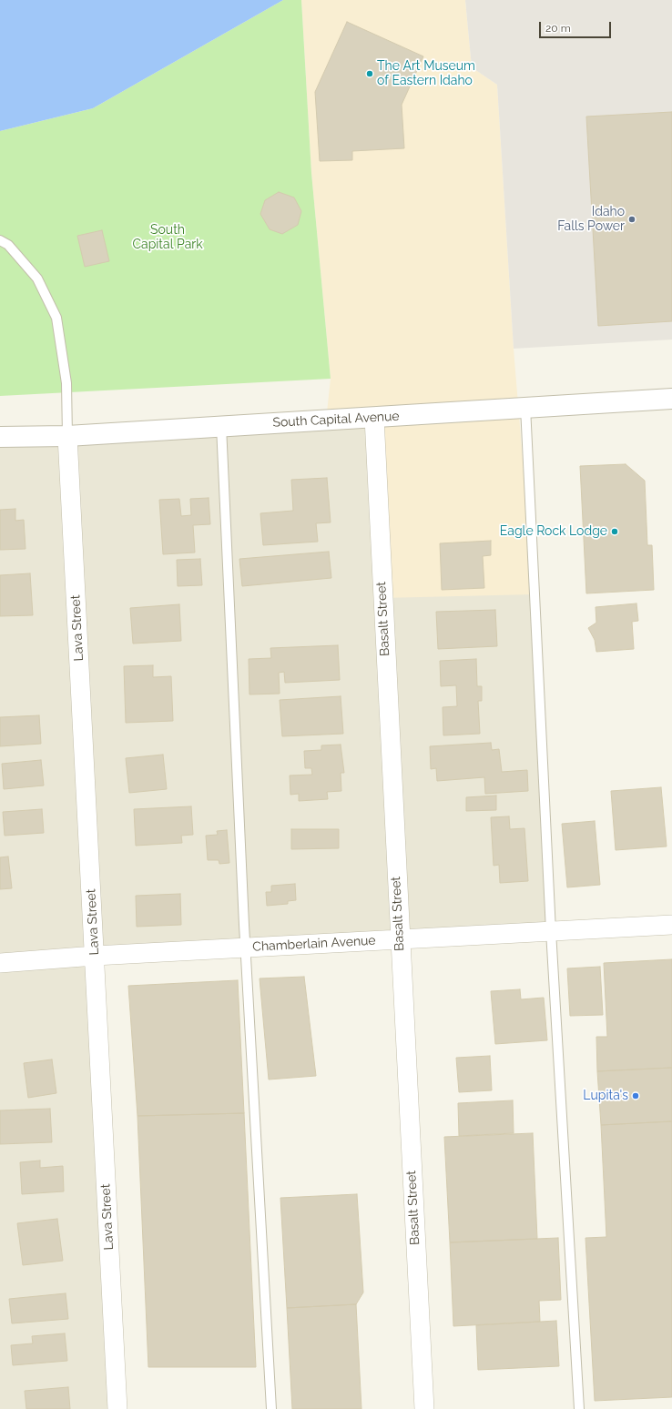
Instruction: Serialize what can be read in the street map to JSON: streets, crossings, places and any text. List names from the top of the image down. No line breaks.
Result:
{"streets":{"street":["South Capital Avenue","Basalt Street","Lava Street","Chamberlain Avenue"]},"crossings":[["South Capital Avenue","Basalt Street"],["South Capital Avenue","Lava Street"],["Basalt Street","Chamberlain Avenue"],["Lava Street","Chamberlain Avenue"]],"parks":["South Capital Park"],"places":["The Art Museum of Eastern Idaho","Idaho Falls Power","Eagle Rock Lodge","Lupita's"],"scale_bar":"20 m"}
